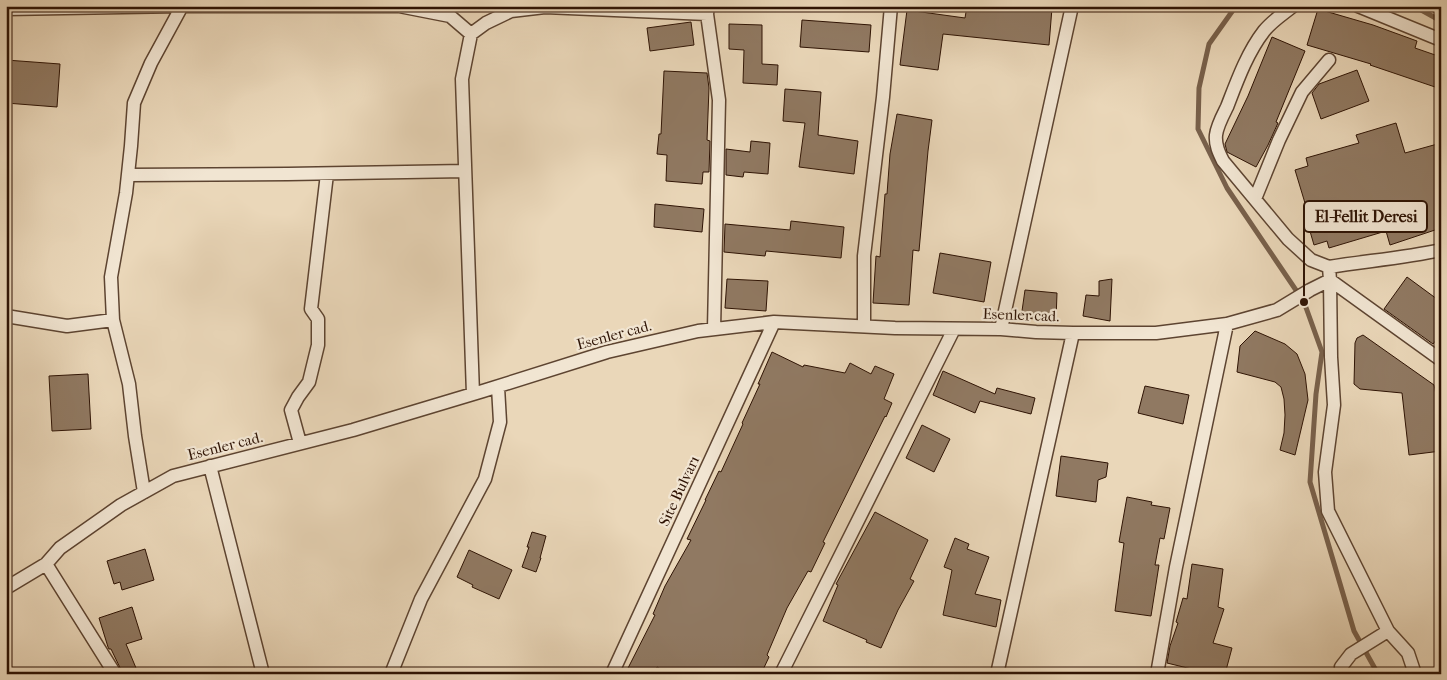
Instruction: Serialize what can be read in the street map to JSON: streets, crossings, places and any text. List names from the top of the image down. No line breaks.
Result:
{"streets":{"street":["Esenler cad.","Site Bulvarı"]},"crossings":[["Esenler cad.","Site Bulvarı"]],"places":["El-Fellit Deresi"]}
